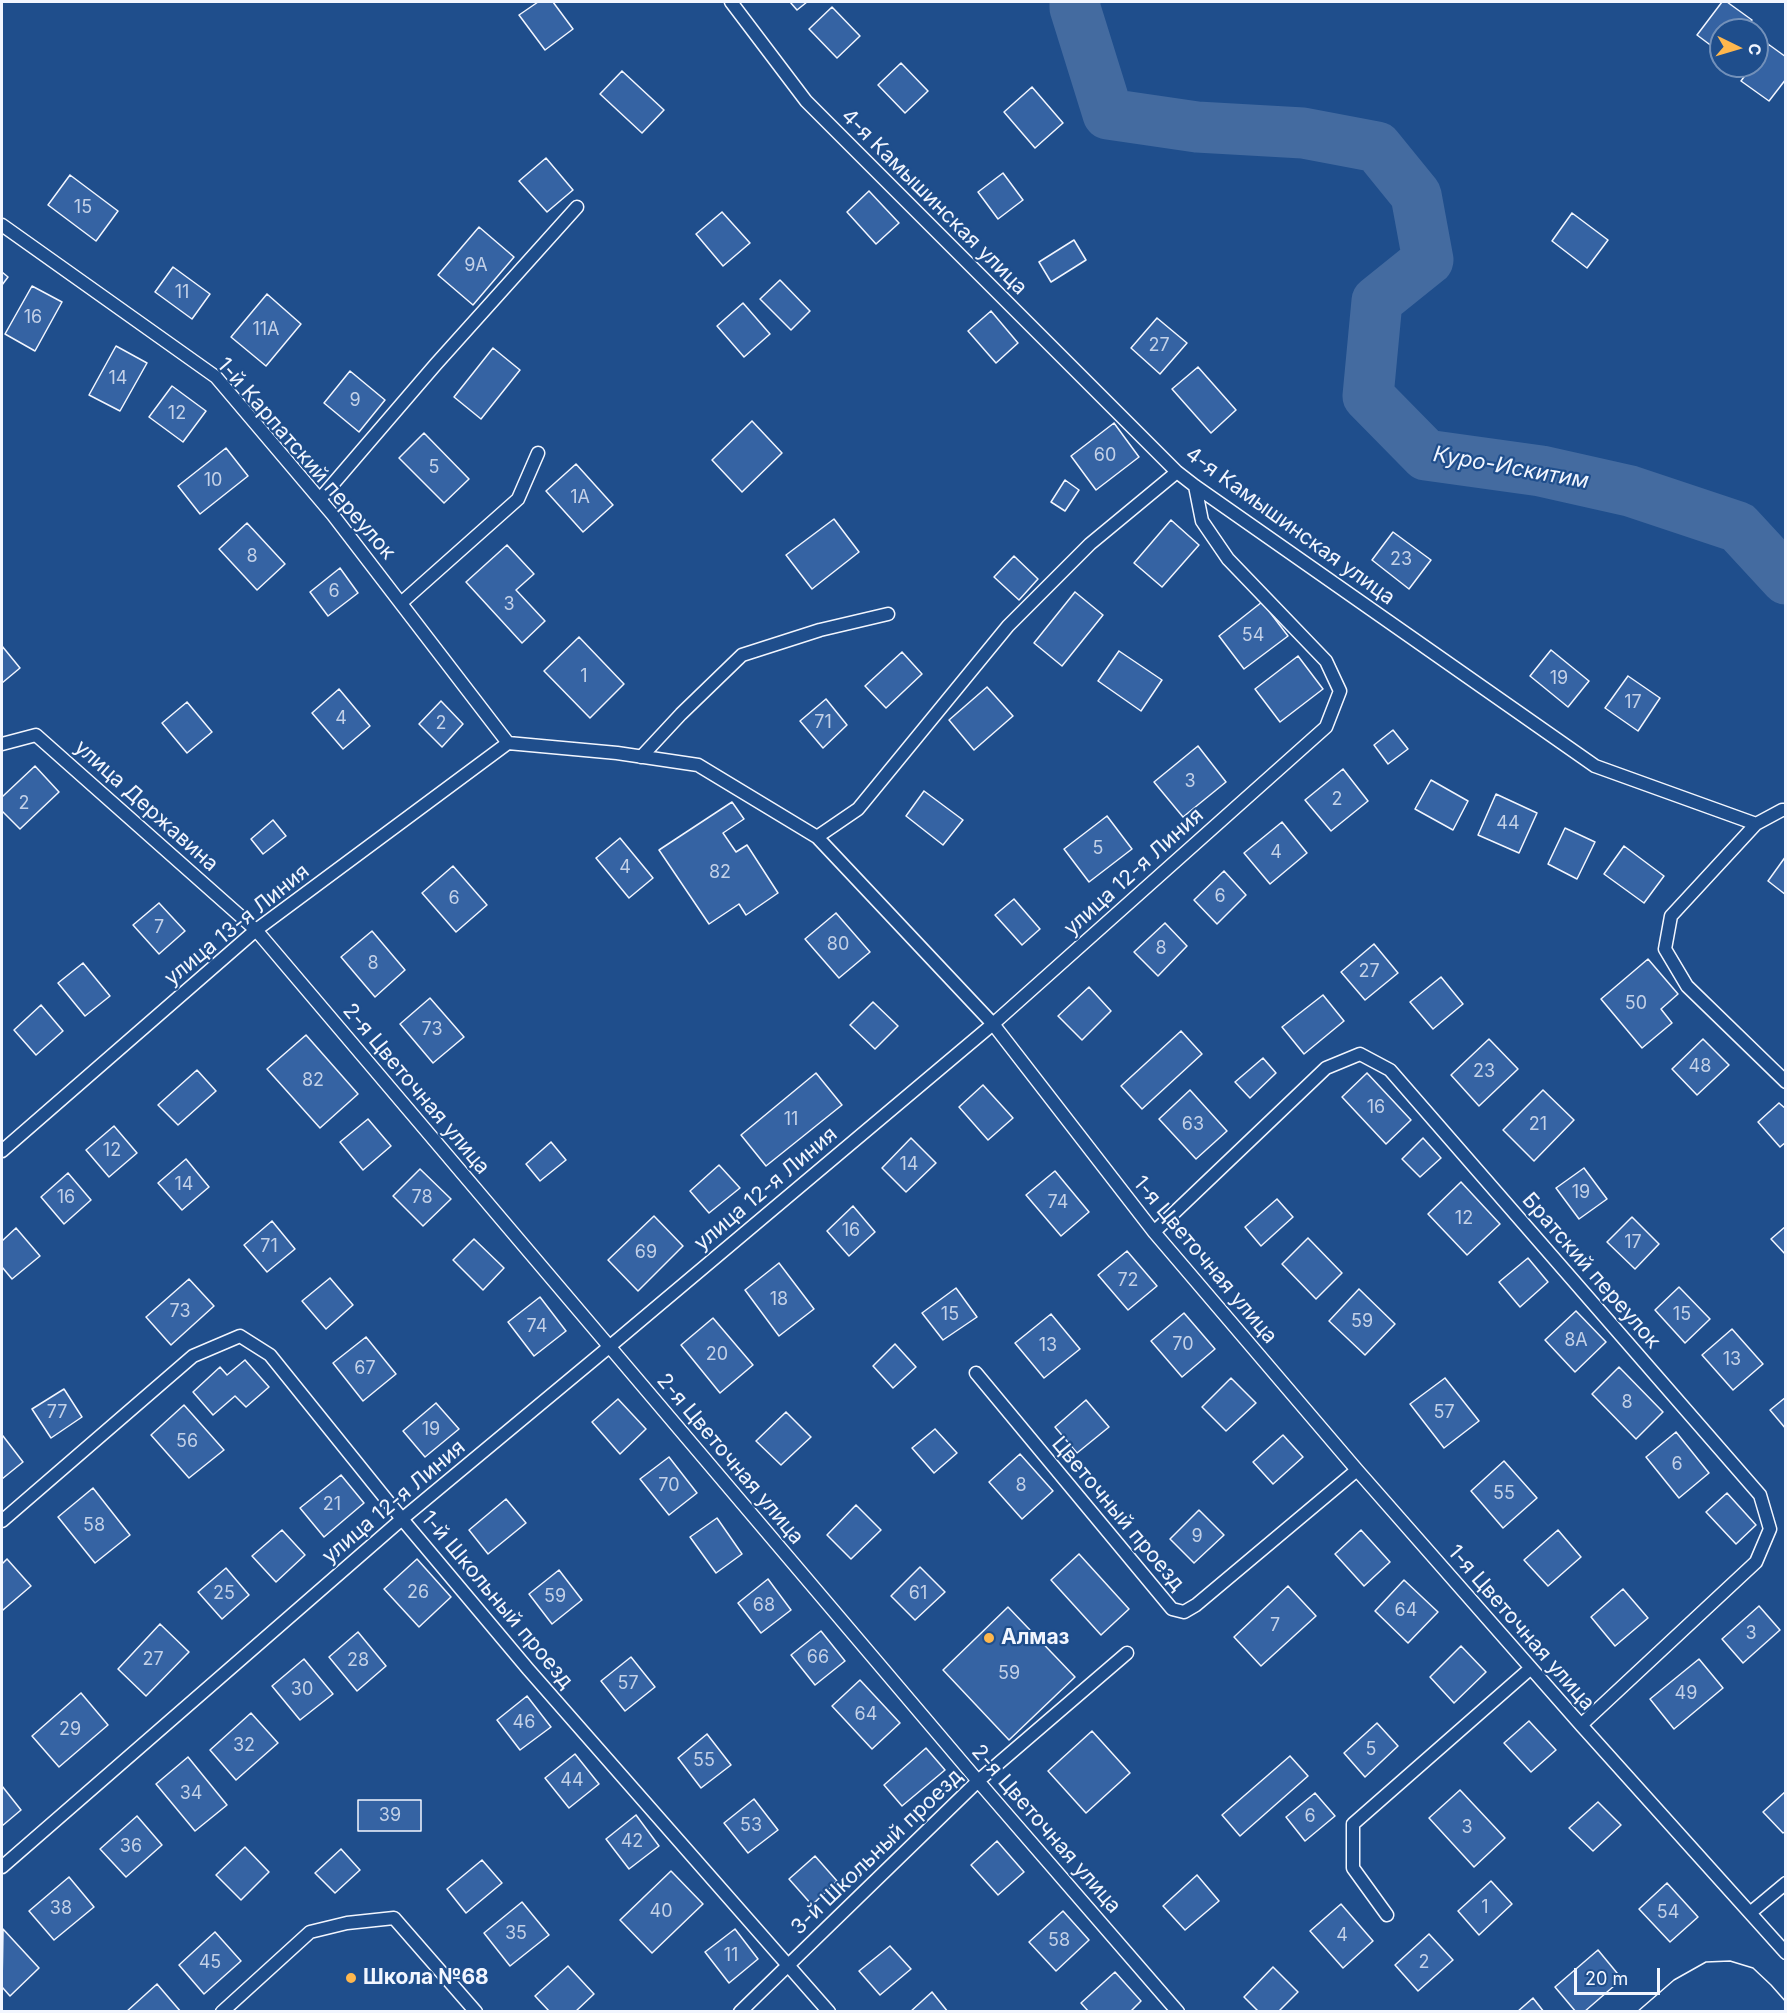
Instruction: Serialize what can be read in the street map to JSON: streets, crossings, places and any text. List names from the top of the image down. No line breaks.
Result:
{"streets":{"lane":["4-я Камышинская улица","1-й Карпатский переулок","улица Державина","улица 12-я Линия","улица 13-я Линия","2-я Цветочная улица","1-я Цветочная улица","Братский переулок","Цветочный проезд","1-й Школьный проезд","3-й Школьный проезд"]},"crossings":[["4-я Камышинская улица","улица 12-я Линия"],["1-й Карпатский переулок","улица 13-я Линия"],["1-й Карпатский переулок","1-я Цветочная улица"],["улица Державина","улица 13-я Линия"],["улица Державина","2-я Цветочная улица"],["улица 12-я Линия","2-я Цветочная улица"],["улица 12-я Линия","1-я Цветочная улица"],["улица 12-я Линия","1-й Школьный проезд"],["улица 13-я Линия","2-я Цветочная улица"],["улица 13-я Линия","1-я Цветочная улица"],["2-я Цветочная улица","3-й Школьный проезд"],["1-я Цветочная улица","Братский переулок"],["1-я Цветочная улица","Цветочный проезд"],["1-й Школьный проезд","3-й Школьный проезд"]],"water":["Куро-Искитим"],"places":["Алмаз","Школа №68"],"house_numbers":["15","9А","11","16","11А","27","14","9","12","60","5","10","1А","8","23","6","3","54","1","19","17","4","71","2","3","2","2","44","5","4","4","82","6","6","7","80","8","8","27","50","73","48","23","82","16","11","63","21","12","14","14","19","16","78","74","12","16","17","71","69","72","18","73","15","15","59","74","8А","70","13","20","13","67","8","77","57","19","56","6","70","8","55","21","58","9","26","25","61","59","68","64","7","3","66","27","28","59","57","30","49","64","46","29","32","5","55","44","34","39","6","53","3","42","36","1","38","40","54","35","4","58","11","45","2"],"scale_bar":"20 m","north":"right"}
